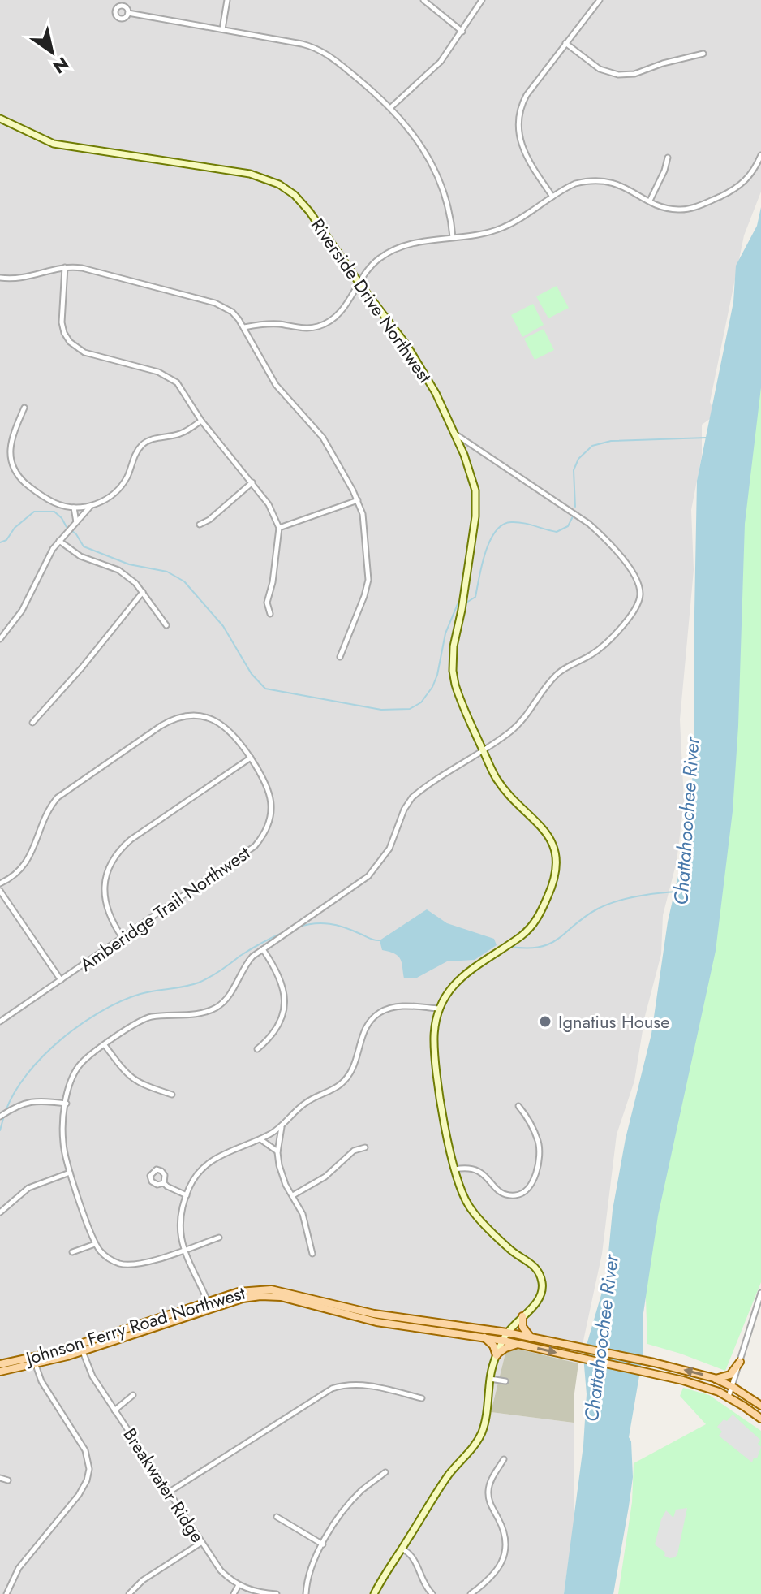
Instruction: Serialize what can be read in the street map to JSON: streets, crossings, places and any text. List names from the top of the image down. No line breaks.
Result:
{"streets":{"main road":["Johnson Ferry Road Northwest"],"street":["Riverside Drive Northwest","Amberidge Trail Northwest","Breakwater Ridge"]},"crossings":[["Riverside Drive Northwest","Johnson Ferry Road Northwest"],["Johnson Ferry Road Northwest","Breakwater Ridge"]],"water":["Chattahoochee River"],"places":["Ignatius House"],"north":"bottom right"}
